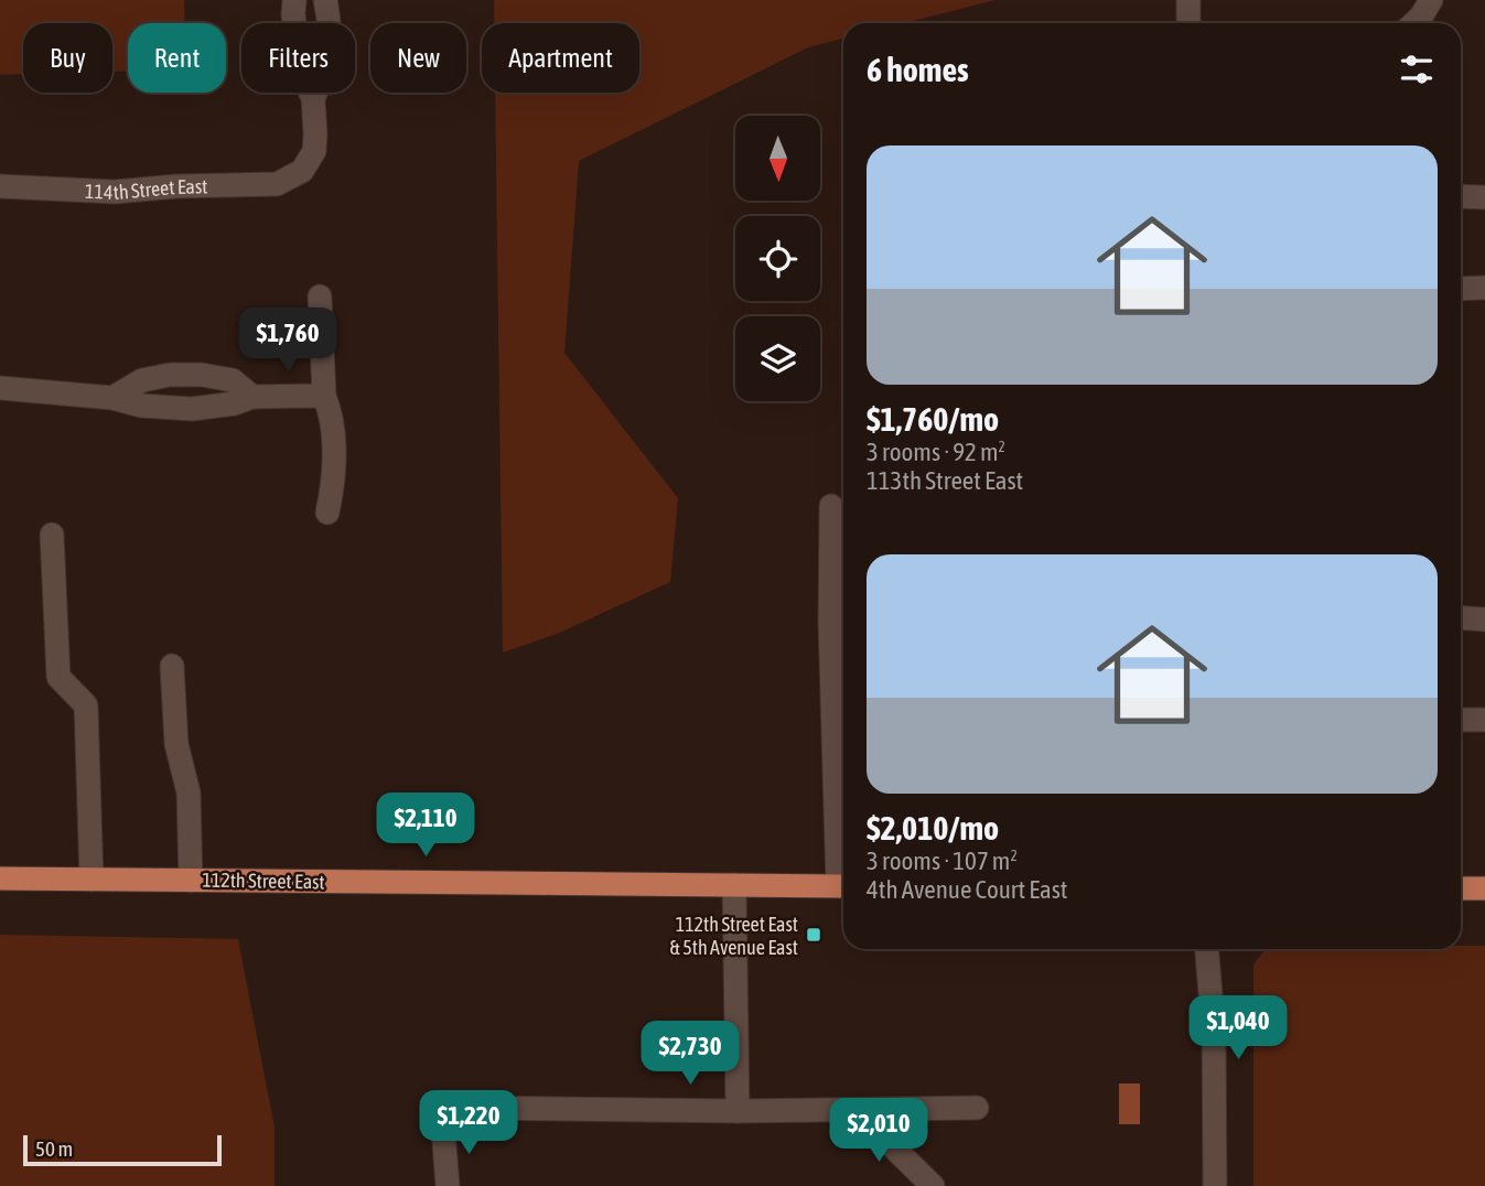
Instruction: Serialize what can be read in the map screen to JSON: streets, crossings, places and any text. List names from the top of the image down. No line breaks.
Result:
{"streets":{"main road":["112th Street East"],"street":["114th Street East"]},"places":{"transit":["112th Street East & 5th Avenue East"]},"scale_bar":"50 m","north":"bottom","page":{"chip":["Buy","Rent","Filters","New","Apartment"],"heading":"6 homes","list":[{"name":"$1,760/mo","note":"3 rooms · 92 m² · 113th Street East"},{"name":"$2,010/mo","note":"3 rooms · 107 m² · 4th Avenue Court East"}],"price":["$1,760","$2,110","$1,040","$2,730","$1,220","$2,010"],"scale":"50 m"}}
